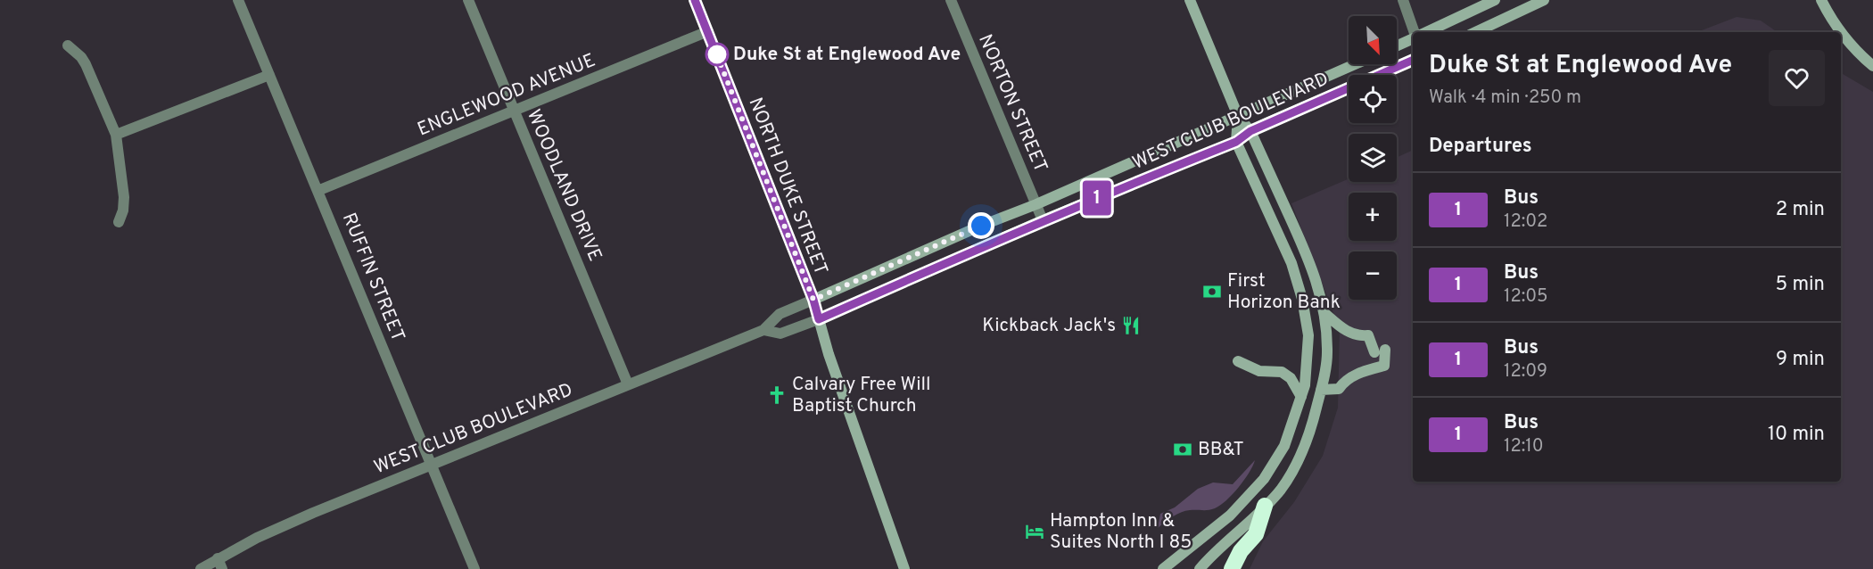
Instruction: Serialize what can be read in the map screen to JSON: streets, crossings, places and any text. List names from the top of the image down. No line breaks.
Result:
{"streets":{"main road":["WEST CLUB BOULEVARD","NORTH DUKE STREET"],"street":["ENGLEWOOD AVENUE","NORTON STREET","WOODLAND DRIVE","RUFFIN STREET"]},"crossings":[["ENGLEWOOD AVENUE","WOODLAND DRIVE"],["ENGLEWOOD AVENUE","NORTH DUKE STREET"],["ENGLEWOOD AVENUE","RUFFIN STREET"],["NORTON STREET","WEST CLUB BOULEVARD"],["WEST CLUB BOULEVARD","WOODLAND DRIVE"],["WEST CLUB BOULEVARD","NORTH DUKE STREET"],["WEST CLUB BOULEVARD","RUFFIN STREET"]],"places":{"other":["Duke St at Englewood Ave"],"bank":["First Horizon Bank","BB&T"],"restaurant":["Kickback Jack's"],"church":["Calvary Free Will Baptist Church"],"hotel":["Hampton Inn & Suites North I 85"]},"lines":["bus line 1"],"north":"bottom right","page":{"on_map":"1","map_buttons":["+","−"],"heading":[["Duke St at Englewood Ave","Walk · 4 min · 250 m"],"Departures"],"list":[{"mark":"1","name":"Bus","note":"12:02","value":"2 min"},{"mark":"1","name":"Bus","note":"12:05","value":"5 min"},{"mark":"1","name":"Bus","note":"12:09","value":"9 min"},{"mark":"1","name":"Bus","note":"12:10","value":"10 min"}]}}
